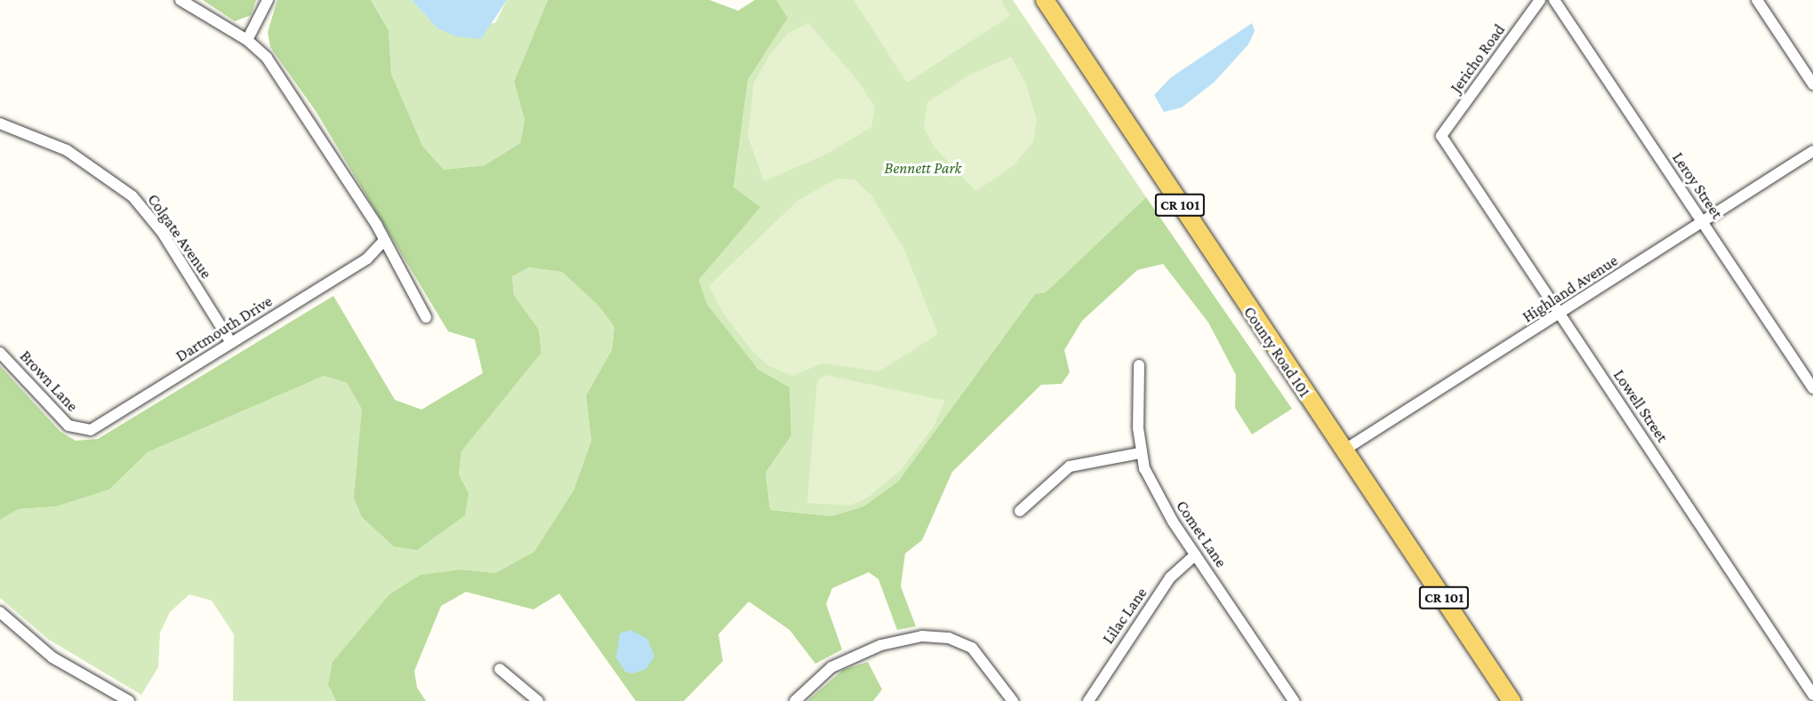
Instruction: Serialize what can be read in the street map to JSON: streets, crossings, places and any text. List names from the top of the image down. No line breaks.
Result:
{"streets":{"main road":["CR 101","County Road 101"],"street":["Jericho Road","Leroy Street","Colgate Avenue","Highland Avenue","Dartmouth Drive","Brown Lane","Lowell Street","Comet Lane","Lilac Lane"]},"crossings":[["Jericho Road","Lowell Street"],["Leroy Street","Highland Avenue"],["Colgate Avenue","Dartmouth Drive"],["Highland Avenue","County Road 101"],["Highland Avenue","Lowell Street"],["Dartmouth Drive","Brown Lane"],["Comet Lane","Lilac Lane"]],"parks":["Bennett Park"]}
